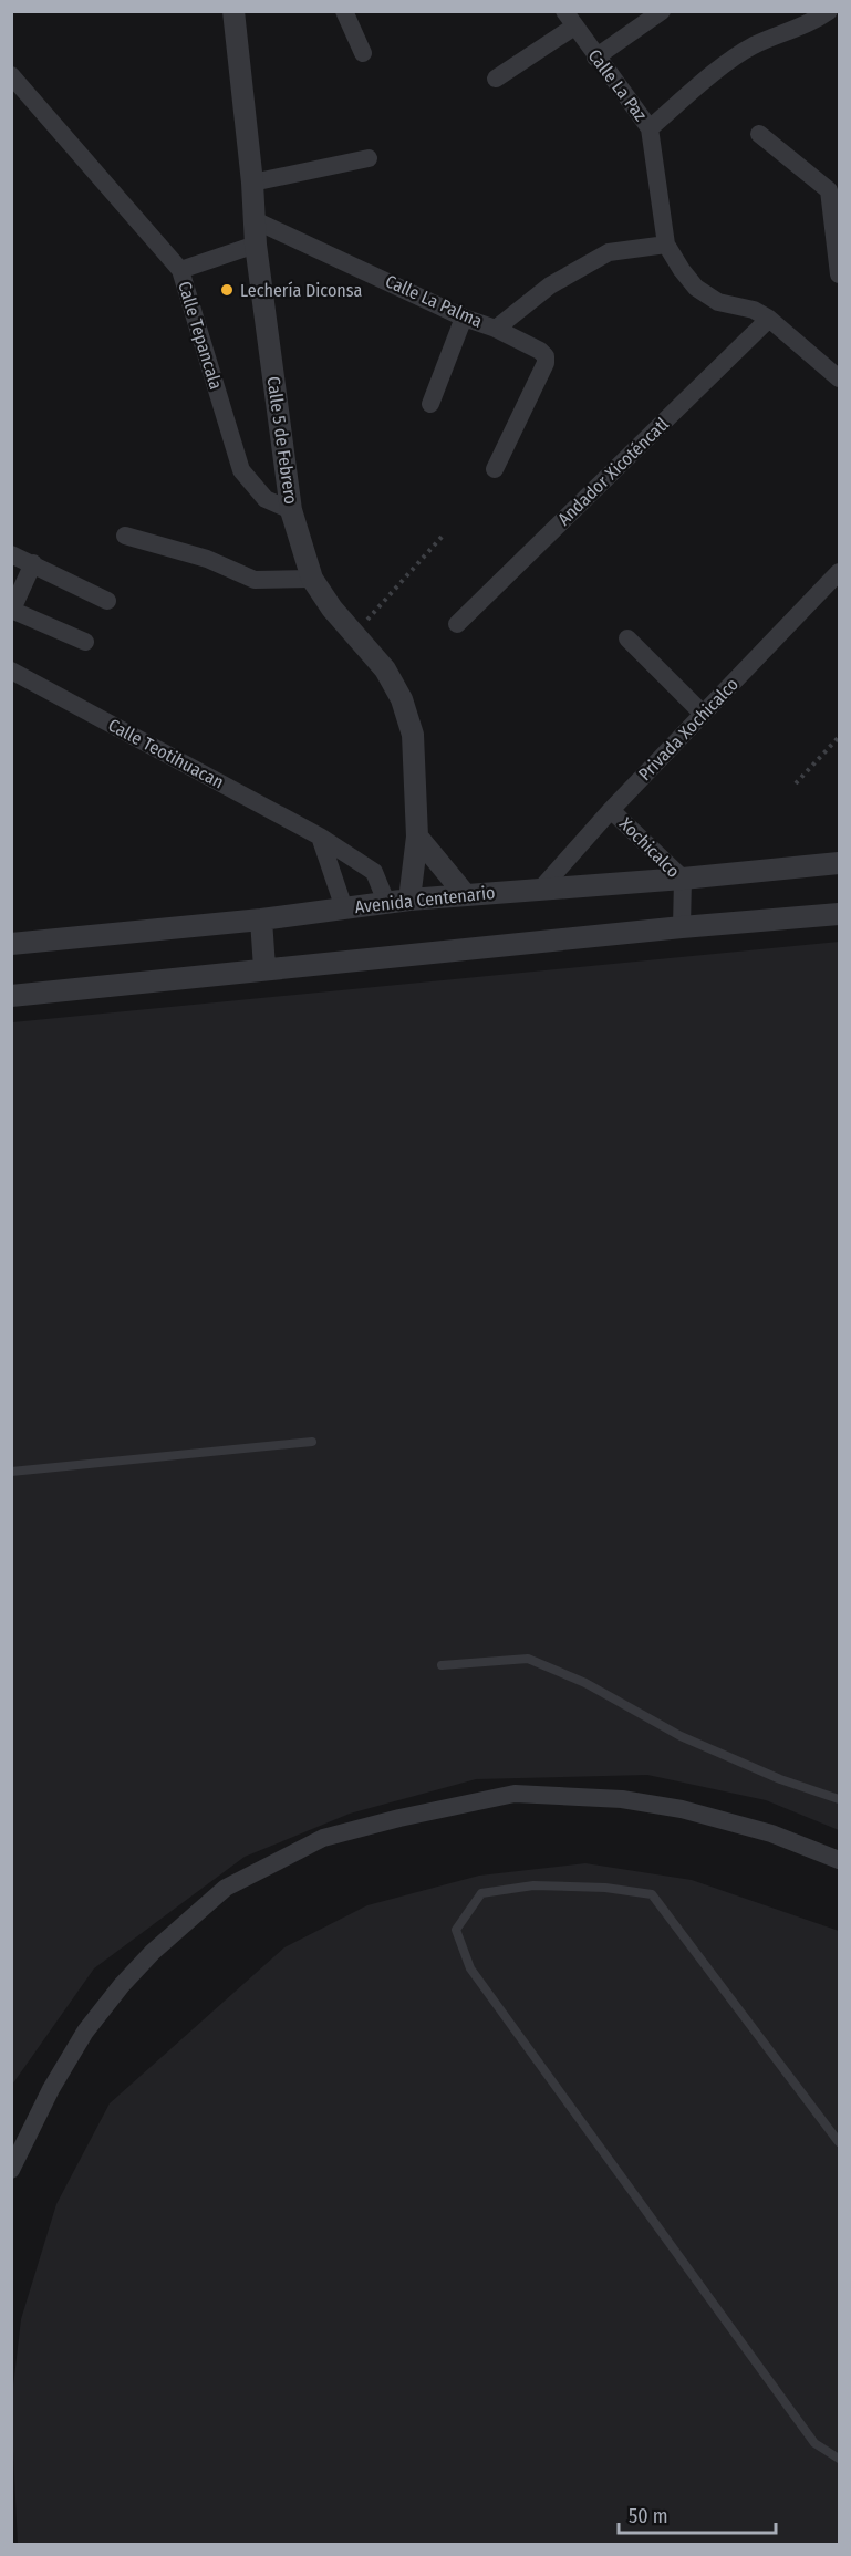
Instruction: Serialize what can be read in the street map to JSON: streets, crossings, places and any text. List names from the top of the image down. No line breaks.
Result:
{"streets":{"street":["Calle La Paz","Calle La Palma","Calle Tepancala","Calle 5 de Febrero","Andador Xicoténcatl","Privada Xochicalco","Calle Teotihuacan","Xochicalco","Avenida Centenario"]},"crossings":[["Calle La Paz","Calle La Palma"],["Calle La Palma","Calle 5 de Febrero"],["Calle Tepancala","Calle 5 de Febrero"],["Calle 5 de Febrero","Avenida Centenario"],["Privada Xochicalco","Xochicalco"],["Privada Xochicalco","Avenida Centenario"],["Calle Teotihuacan","Avenida Centenario"],["Xochicalco","Avenida Centenario"]],"places":["Lechería Diconsa"],"scale_bar":"50 m"}
